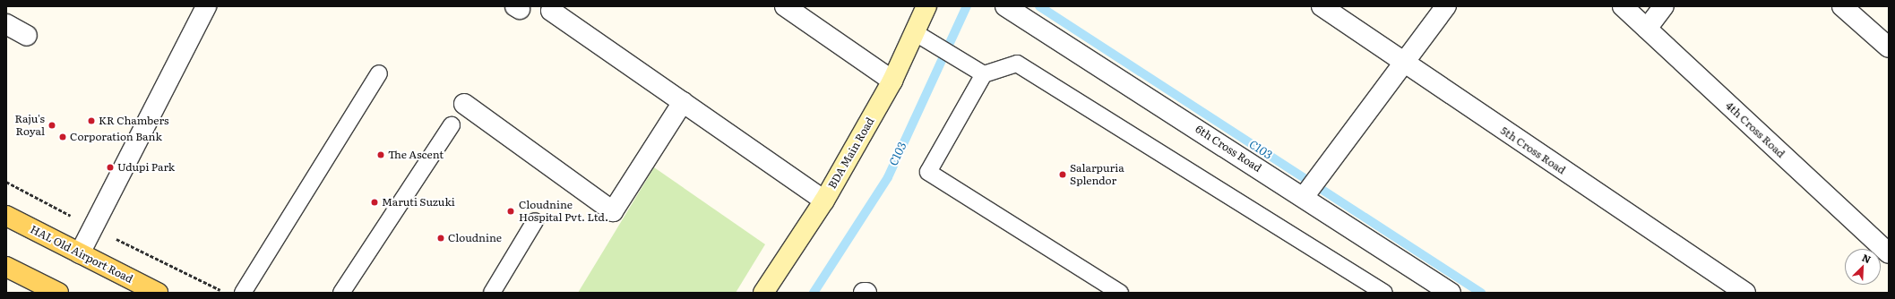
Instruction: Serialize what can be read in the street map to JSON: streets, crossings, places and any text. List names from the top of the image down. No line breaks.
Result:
{"streets":{"main road":["HAL Old Airport Road"],"street":["4th Cross Road","6th Cross Road","5th Cross Road","BDA Main Road"]},"water":["C103"],"places":["KR Chambers","Raju's Royal","Corporation Bank","The Ascent","Udupi Park","Salarpuria Splendor","Maruti Suzuki","Cloudnine Hospital Pvt. Ltd.","Cloudnine"],"north":"top right"}
